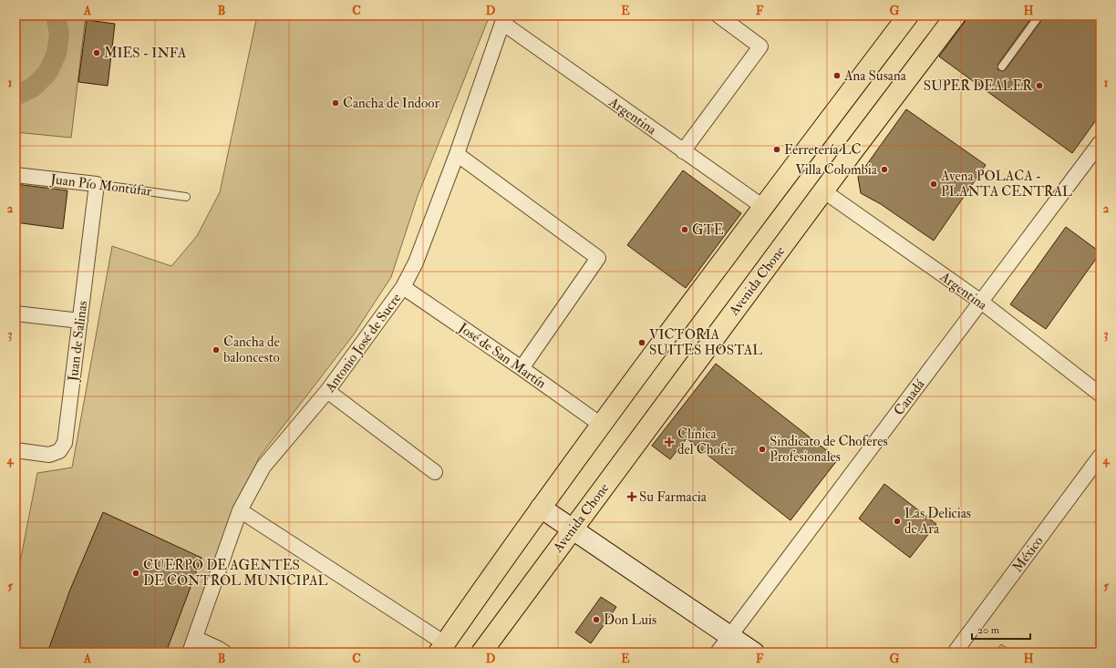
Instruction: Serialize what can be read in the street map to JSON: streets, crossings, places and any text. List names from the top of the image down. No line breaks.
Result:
{"streets":{"main road":["Avenida Chone"],"street":["Argentina","Juan Pío Montúfar","Juan de Salinas","Antonio José de Sucre","José de San Martín","Canadá","México"]},"crossings":[["Argentina","Avenida Chone"],["Argentina","Antonio José de Sucre"],["Argentina","Canadá"],["Juan Pío Montúfar","Juan de Salinas"],["Antonio José de Sucre","José de San Martín"]],"places":{"other":["MIES - INFA","Ana Susana","SUPER DEALER","Cancha de Indoor","Ferretería LC","Villa Colombia","Avena POLACA - PLANTA CENTRAL","GTE","VICTORIA SUITES HOSTAL","Cancha de baloncesto","Sindicato de Choferes Profesionales","Las Delicias de Ara","CUERPO DE AGENTES DE CONTROL MUNICIPAL","Don Luis"],"health":["Clínica del Chofer","Su Farmacia"]},"scale_bar":"20 m","grid":{"columns":["A","B","C","D","E","F","G","H"],"rows":["1","2","3","4","5"]}}
